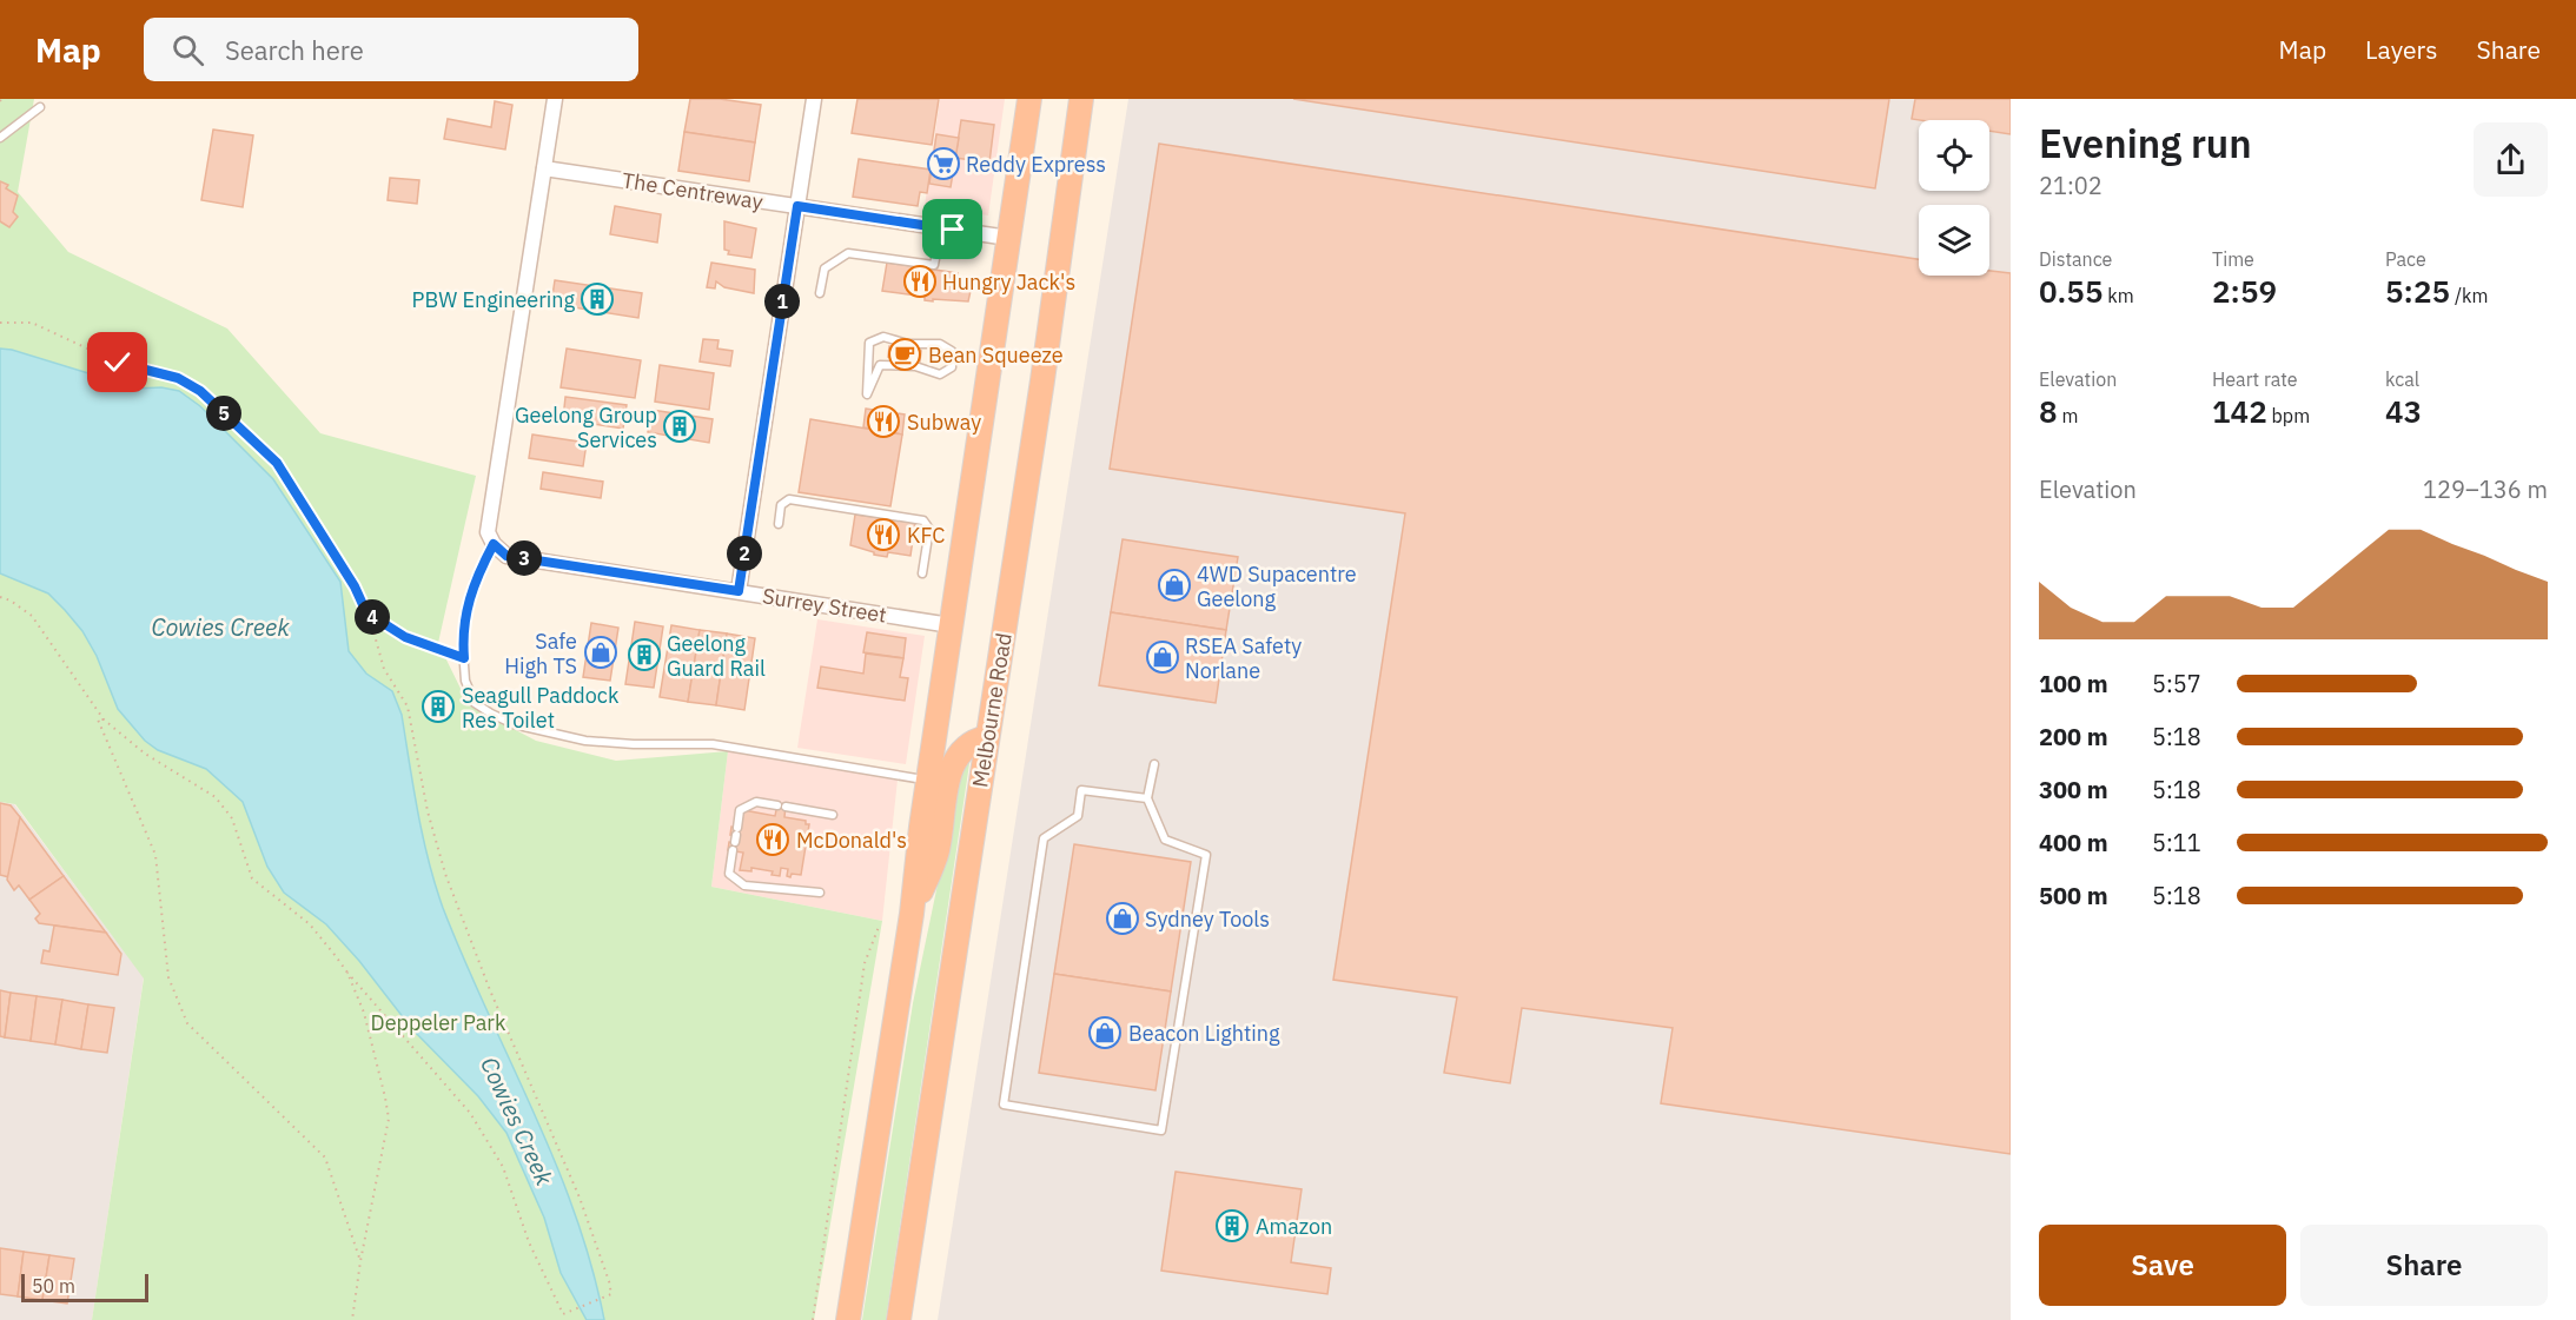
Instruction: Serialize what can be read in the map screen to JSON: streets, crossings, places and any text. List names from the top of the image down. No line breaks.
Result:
{"streets":{"highway":["Melbourne Road"],"street":["The Centreway","Surrey Street"]},"water":["Cowies Creek"],"parks":["Deppeler Park"],"places":{"supermarket":["Reddy Express"],"restaurant":["Hungry Jack's","Subway","KFC","McDonald's"],"building":["PBW Engineering","Geelong Group Services","Geelong Guard Rail","Seagull Paddock Res Toilet","Amazon"],"cafe":["Bean Squeeze"],"shop":["4WD Supacentre Geelong","Safe High TS","RSEA Safety Norlane","Sydney Tools","Beacon Lighting"]},"scale_bar":"50 m","page":{"header":"Map","search":"Search here","nav":["Map","Layers","Share"],"heading":["Evening run","21:02"],"stats":[["Distance","0.55 km"],["Time","2:59"],["Pace","5:25 /km"],["Elevation","8 m"],["Heart rate","142 bpm"],["kcal","43"]],"pins":["1","5","2","3","4"],"chart":["Elevation","129–136 m"],"list":[{"name":"100 m","note":"5:57"},{"name":"200 m","note":"5:18"},{"name":"300 m","note":"5:18"},{"name":"400 m","note":"5:11"},{"name":"500 m","note":"5:18"}],"buttons":["Save","Share"],"scale":"50 m"}}
